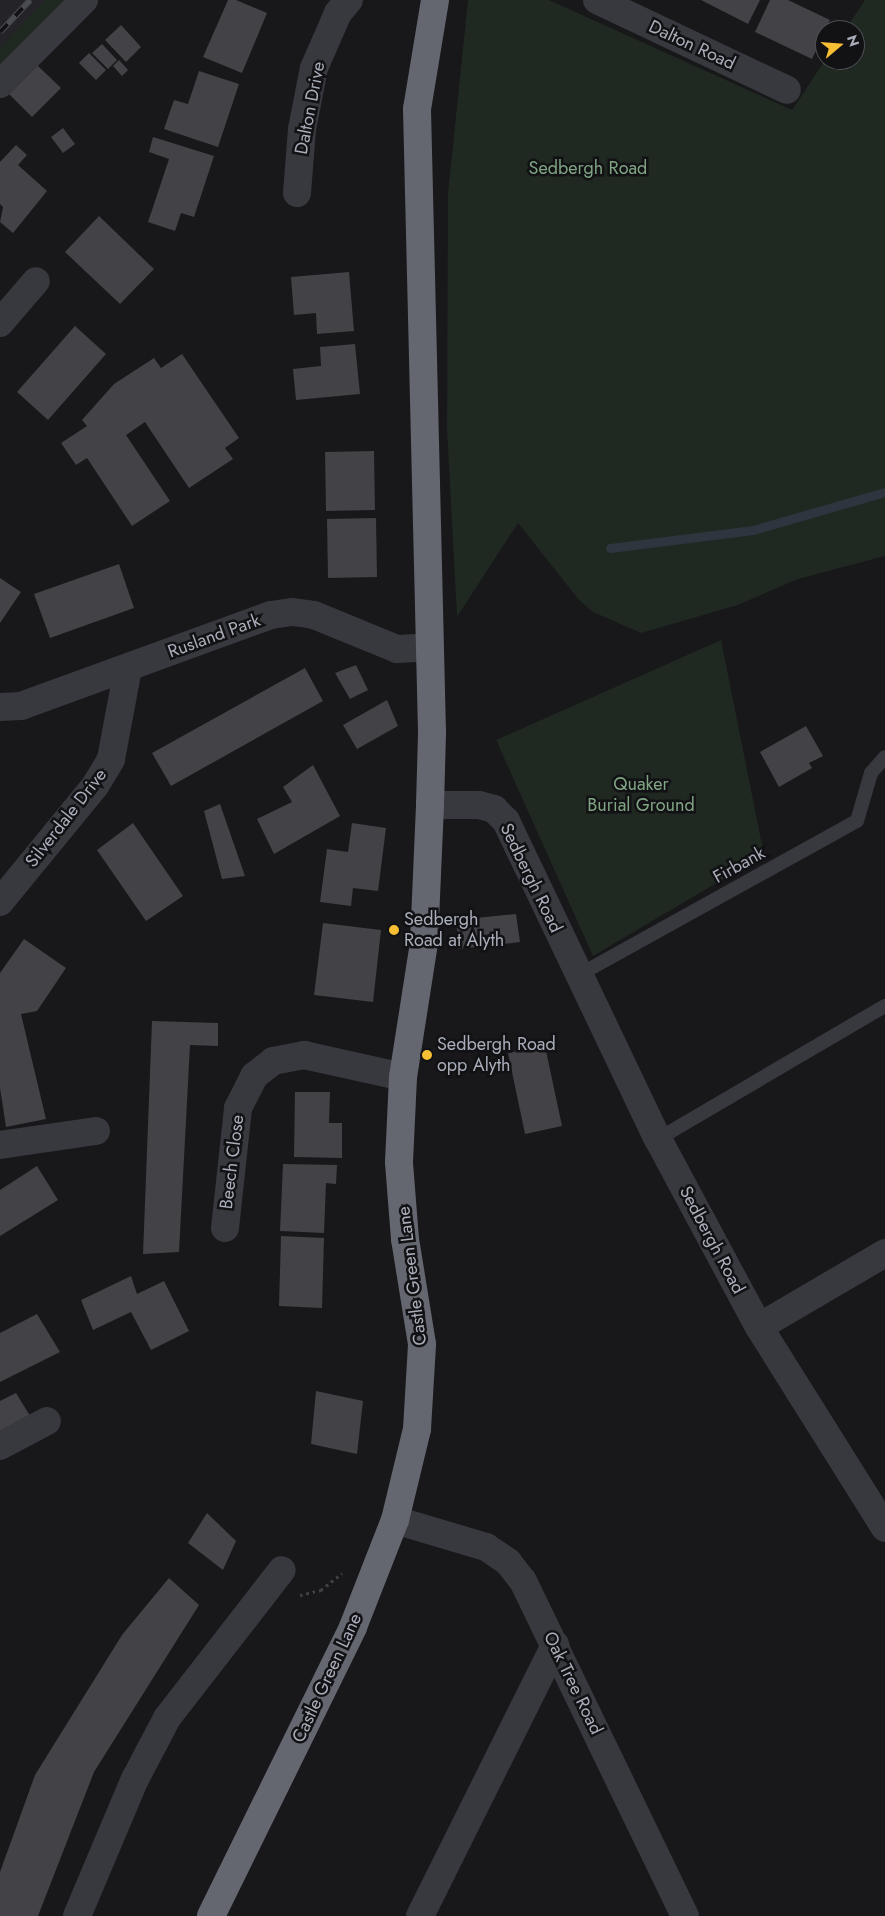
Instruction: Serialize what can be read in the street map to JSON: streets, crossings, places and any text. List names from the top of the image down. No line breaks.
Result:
{"streets":{"highway":["Castle Green Lane"],"street":["Dalton Road","Dalton Drive","Rusland Park","Silverdale Drive","Sedbergh Road","Beech Close","Oak Tree Road"],"lane":["Firbank"]},"crossings":[["Rusland Park","Silverdale Drive"],["Firbank","Sedbergh Road"],["Sedbergh Road","Castle Green Lane"],["Beech Close","Castle Green Lane"],["Castle Green Lane","Oak Tree Road"]],"parks":["Sedbergh Road","Quaker Burial Ground"],"places":["Sedbergh Road at Alyth","Sedbergh Road opp Alyth"],"north":"right"}
